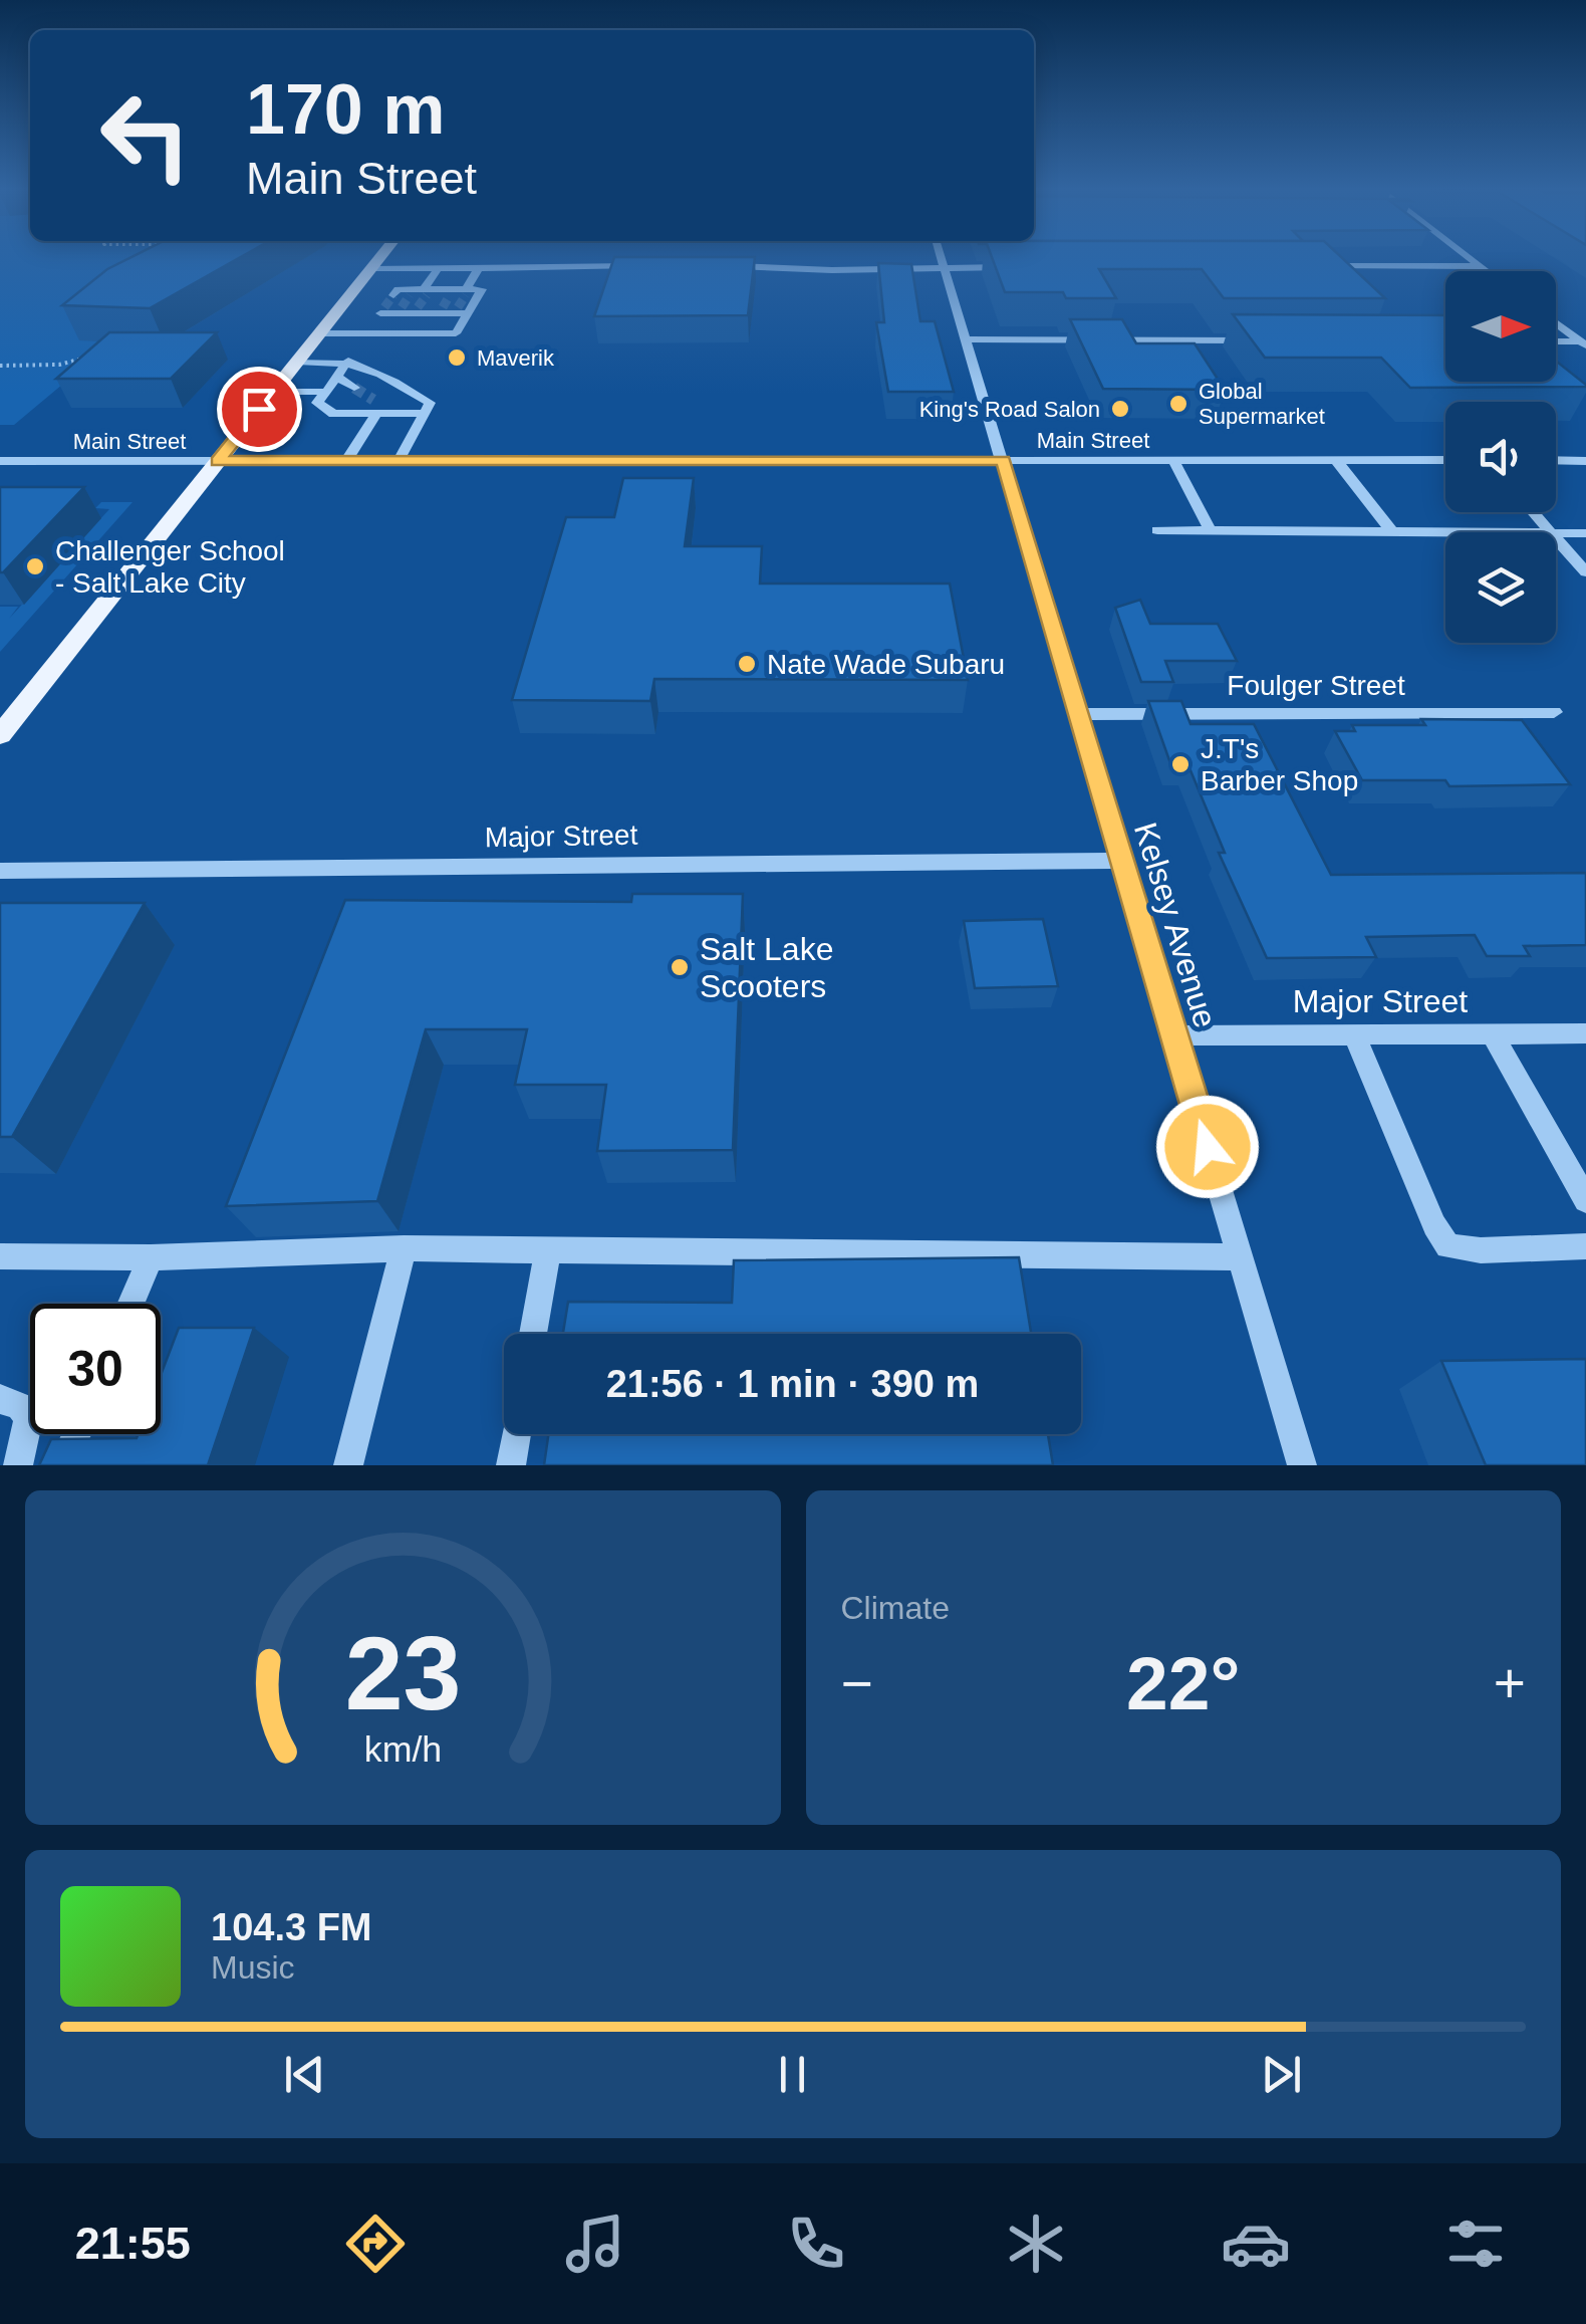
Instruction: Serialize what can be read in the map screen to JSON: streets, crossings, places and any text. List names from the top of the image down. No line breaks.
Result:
{"streets":{"street":["Main Street","Foulger Street","Major Street","Kelsey Avenue"]},"crossings":[["Main Street","Kelsey Avenue"],["Foulger Street","Kelsey Avenue"],["Major Street","Kelsey Avenue"]],"places":["Maverik","Global Supermarket","King's Road Salon","Challenger School - Salt Lake City","Nate Wade Subaru","J.T's Barber Shop","Salt Lake Scooters"],"north":"right","page":{"turn":["170 m","Main Street"],"limit":"30","trip":"21:56 · 1 min · 390 m","tile":"Climate","heat":["−","22°","+"],"song":["104.3 FM","Music"],"tabs":"21:55","gauge":["23","km/h"]}}
